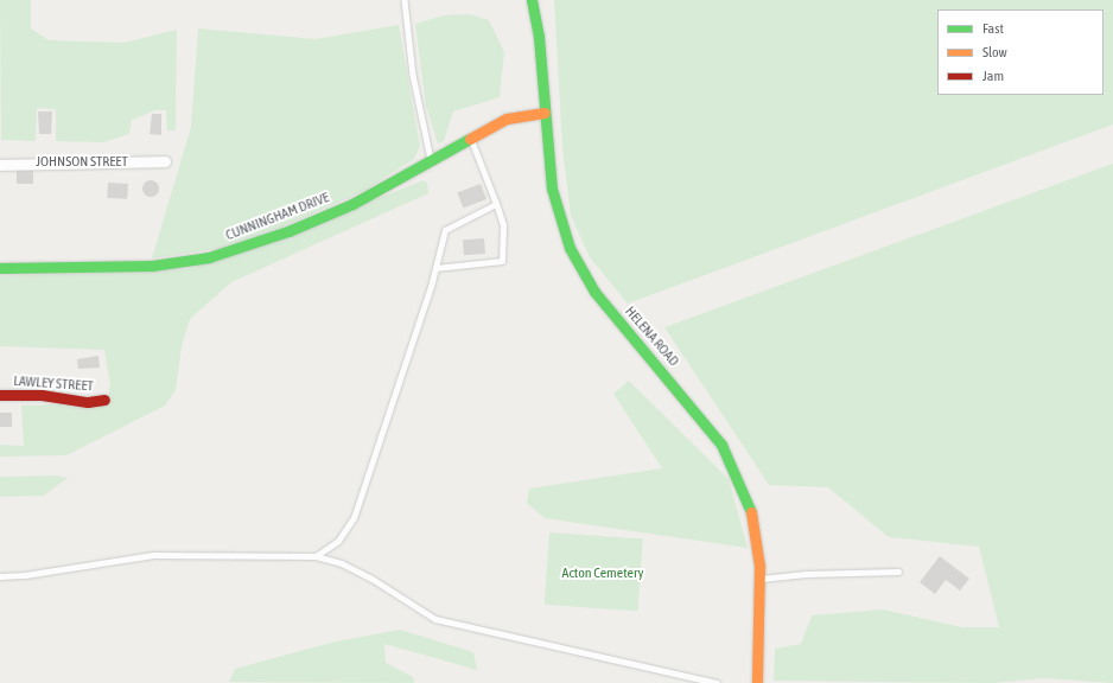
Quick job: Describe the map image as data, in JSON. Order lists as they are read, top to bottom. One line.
{"streets":{"main road":["CUNNINGHAM DRIVE","HELENA ROAD","LAWLEY STREET"],"street":["JOHNSON STREET"]},"crossings":[["CUNNINGHAM DRIVE","HELENA ROAD"]],"parks":["Acton Cemetery"],"legend":["Fast","Slow","Jam"]}
